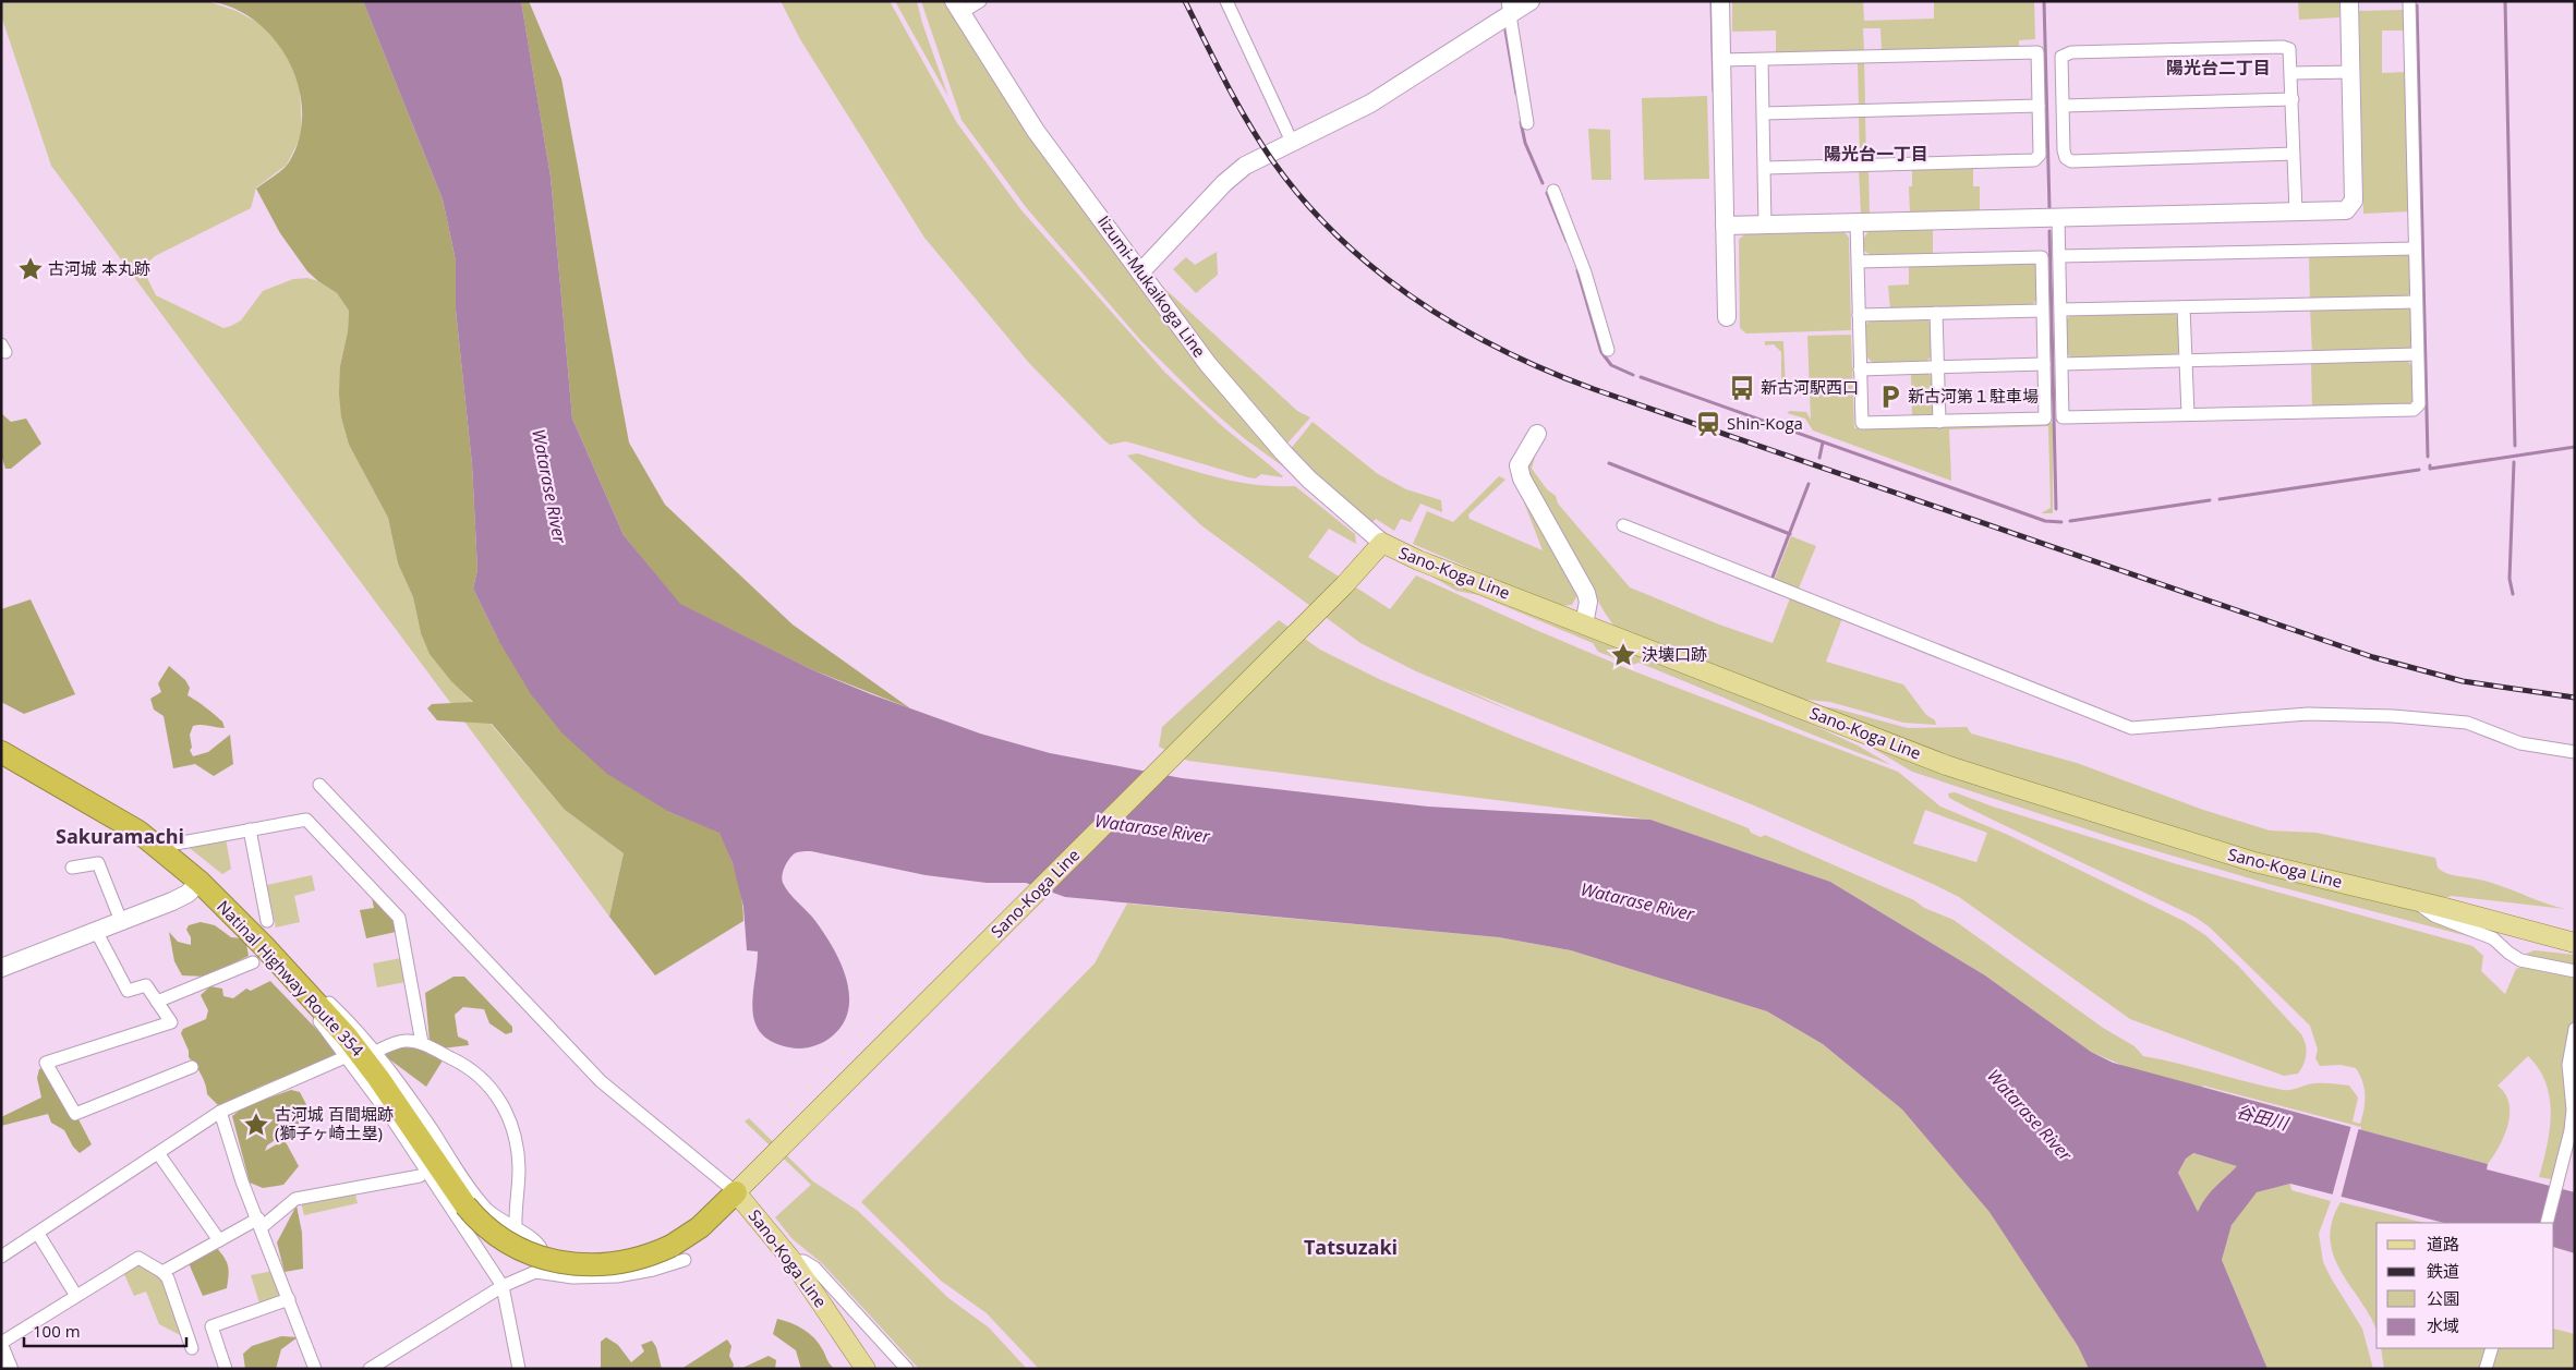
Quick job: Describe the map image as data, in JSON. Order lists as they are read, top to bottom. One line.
{"streets":{"highway":["Natinal Highway Route 354"],"main road":["Sano-Koga Line"],"street":["Iizumi-Mukaikoga Line"]},"crossings":[["Iizumi-Mukaikoga Line","Sano-Koga Line"],["Sano-Koga Line","Natinal Highway Route 354"]],"districts":["陽光台二丁目","陽光台一丁目","Sakuramachi","Tatsuzaki"],"water":["Watarase River","谷田川"],"places":{"place":["古河城 本丸跡","決壊口跡","古河城 百間堀跡 (獅子ヶ崎土塁)"],"bus stop":["新古河駅西口"],"parking":["新古河第１駐車場"],"station":["Shin-Koga"]},"legend":["道路","鉄道","公園","水域"],"scale_bar":"100 m"}
